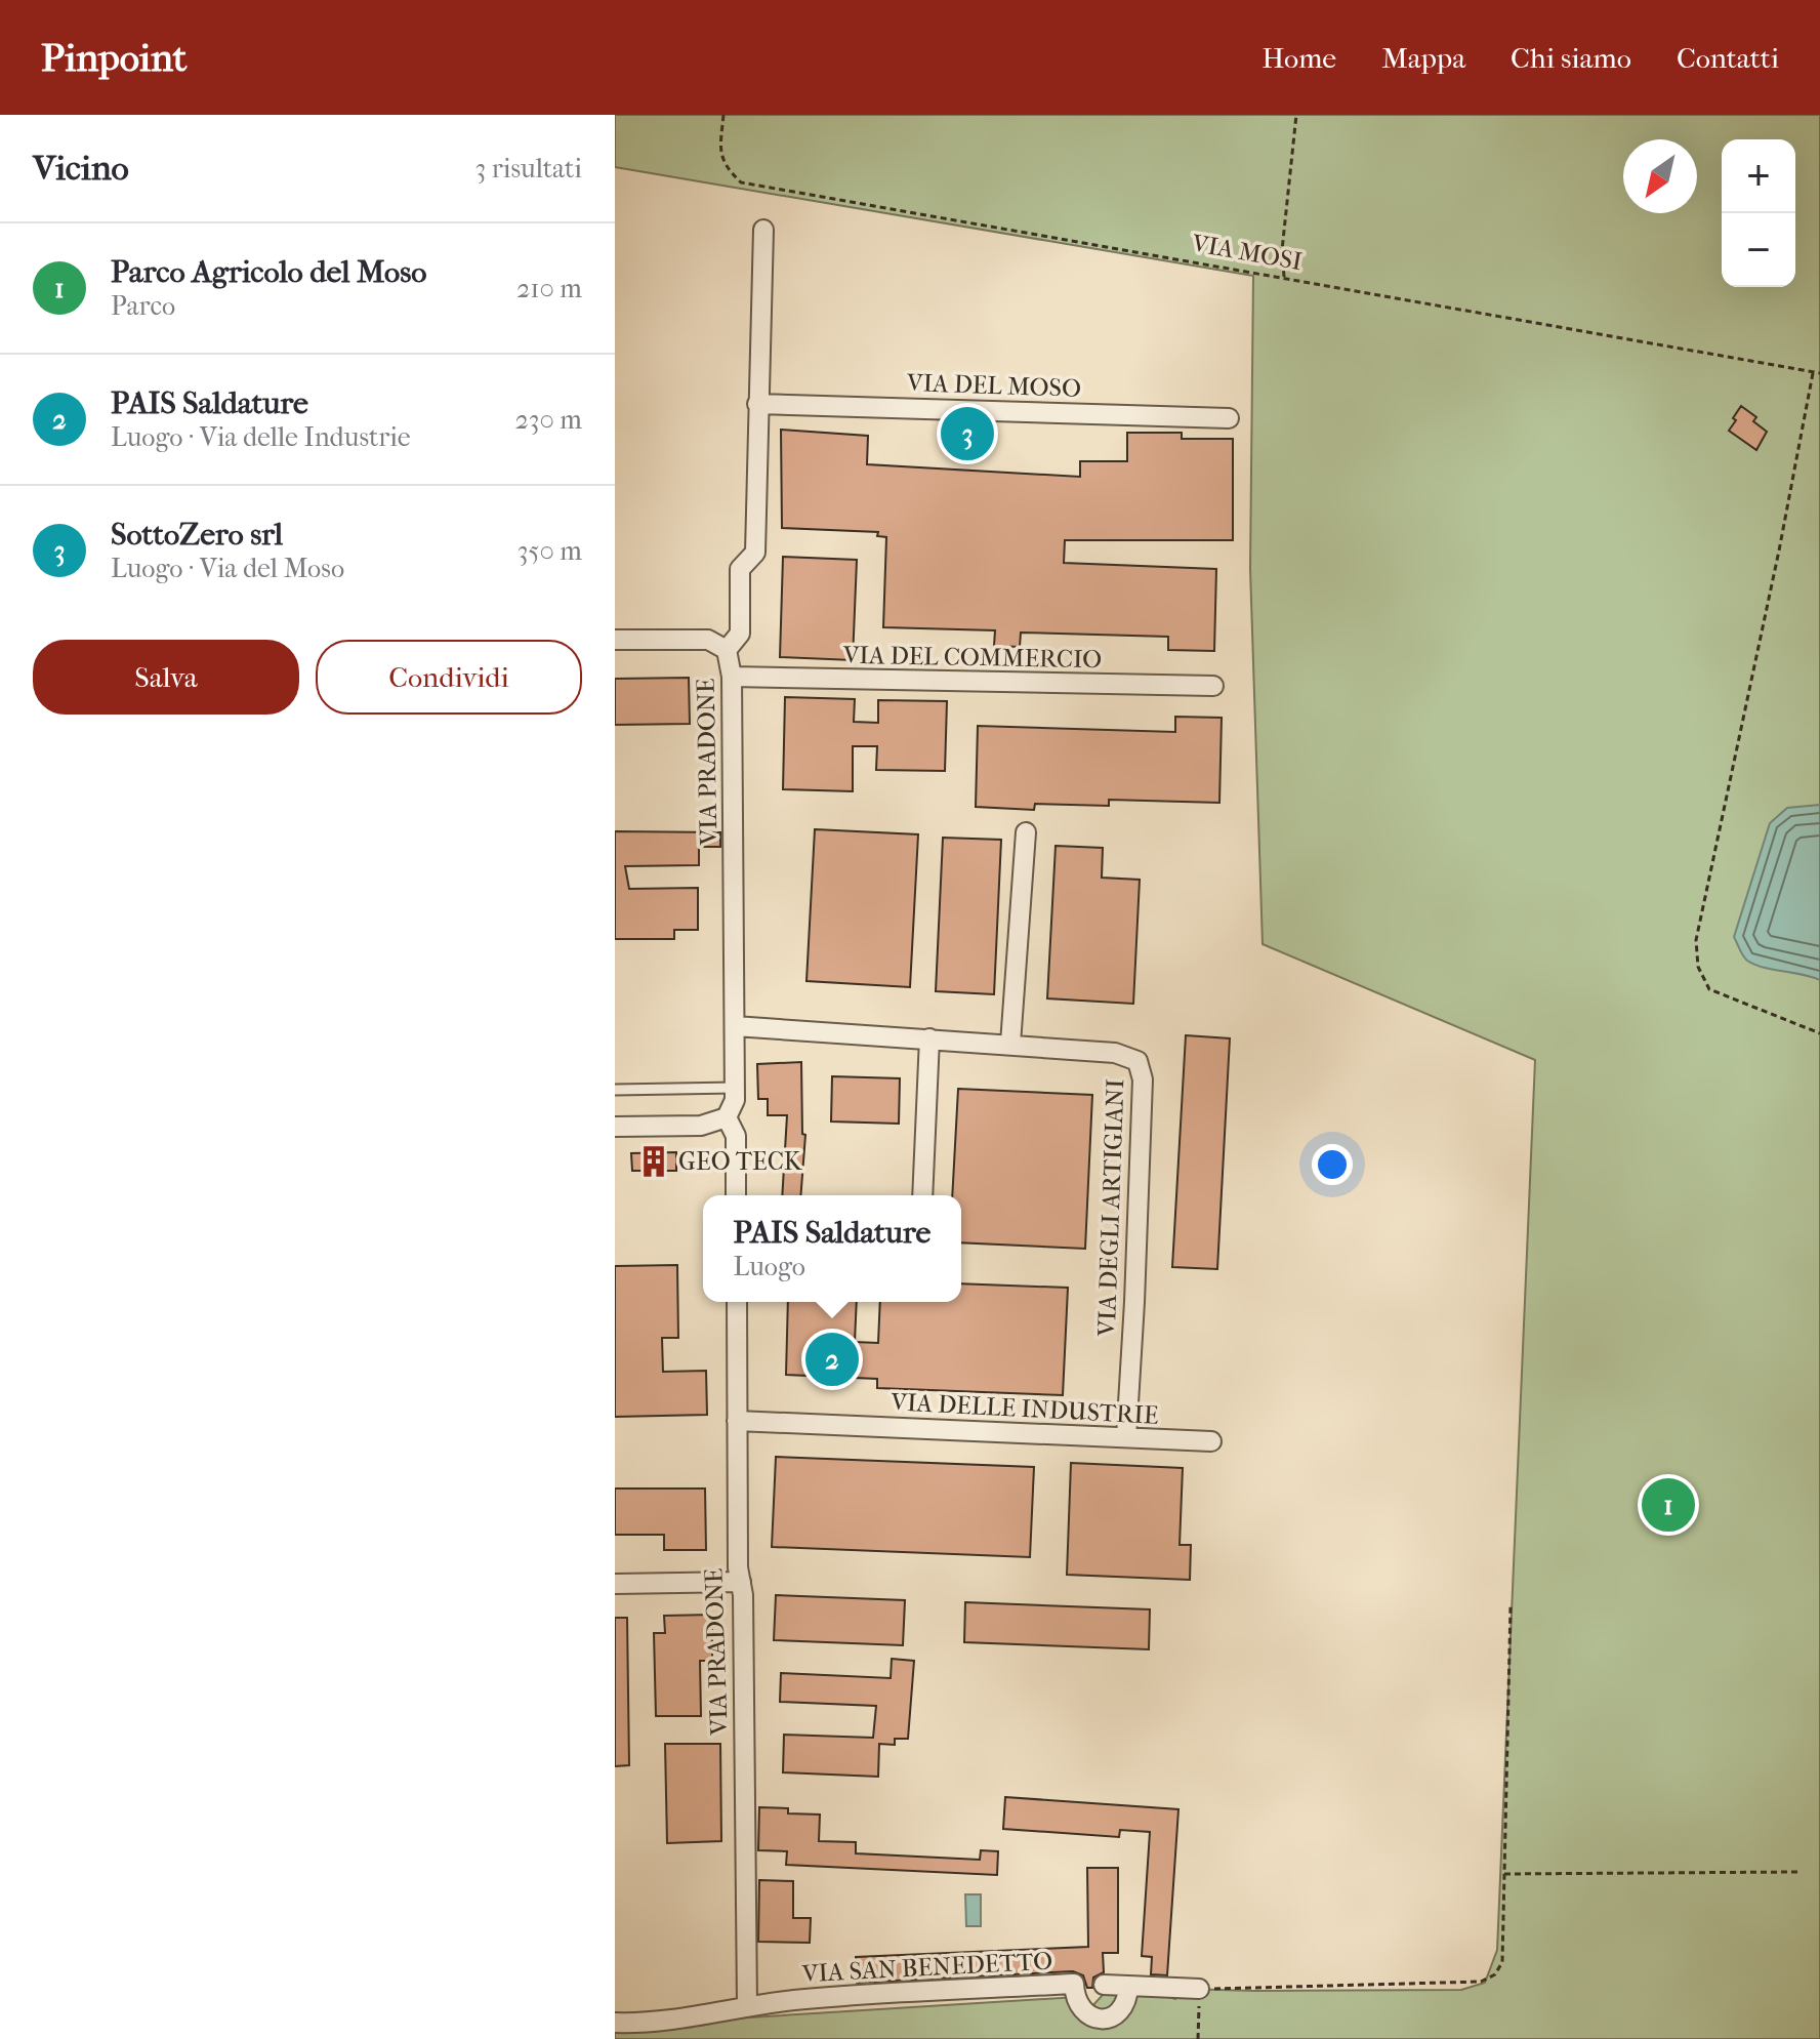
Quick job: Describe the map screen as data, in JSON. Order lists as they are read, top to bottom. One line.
{"streets":{"street":["VIA DEL MOSO","VIA DEL COMMERCIO","VIA PRADONE","VIA DEGLI ARTIGIANI","VIA DELLE INDUSTRIE","VIA SAN BENEDETTO"],"path":["VIA MOSI"]},"crossings":[["VIA DEL MOSO","VIA PRADONE"],["VIA DEL COMMERCIO","VIA PRADONE"],["VIA PRADONE","VIA DEGLI ARTIGIANI"],["VIA PRADONE","VIA DELLE INDUSTRIE"],["VIA PRADONE","VIA SAN BENEDETTO"],["VIA DEGLI ARTIGIANI","VIA DELLE INDUSTRIE"]],"places":{"building":["GEO TECK"]},"north":"bottom left","page":{"header":"Pinpoint","nav":["Home","Mappa","Chi siamo","Contatti"],"heading":["Vicino","3 risultati"],"map_buttons":["+","−"],"list":[{"mark":"1","name":"Parco Agricolo del Moso","note":"Parco","value":"210 m"},{"mark":"2","name":"PAIS Saldature","note":"Luogo · Via delle Industrie","value":"230 m"},{"mark":"3","name":"SottoZero srl","note":"Luogo · Via del Moso","value":"350 m"}],"pins":["3","2","1"],"buttons":["Salva","Condividi"],"popup":["PAIS Saldature","Luogo"]}}
